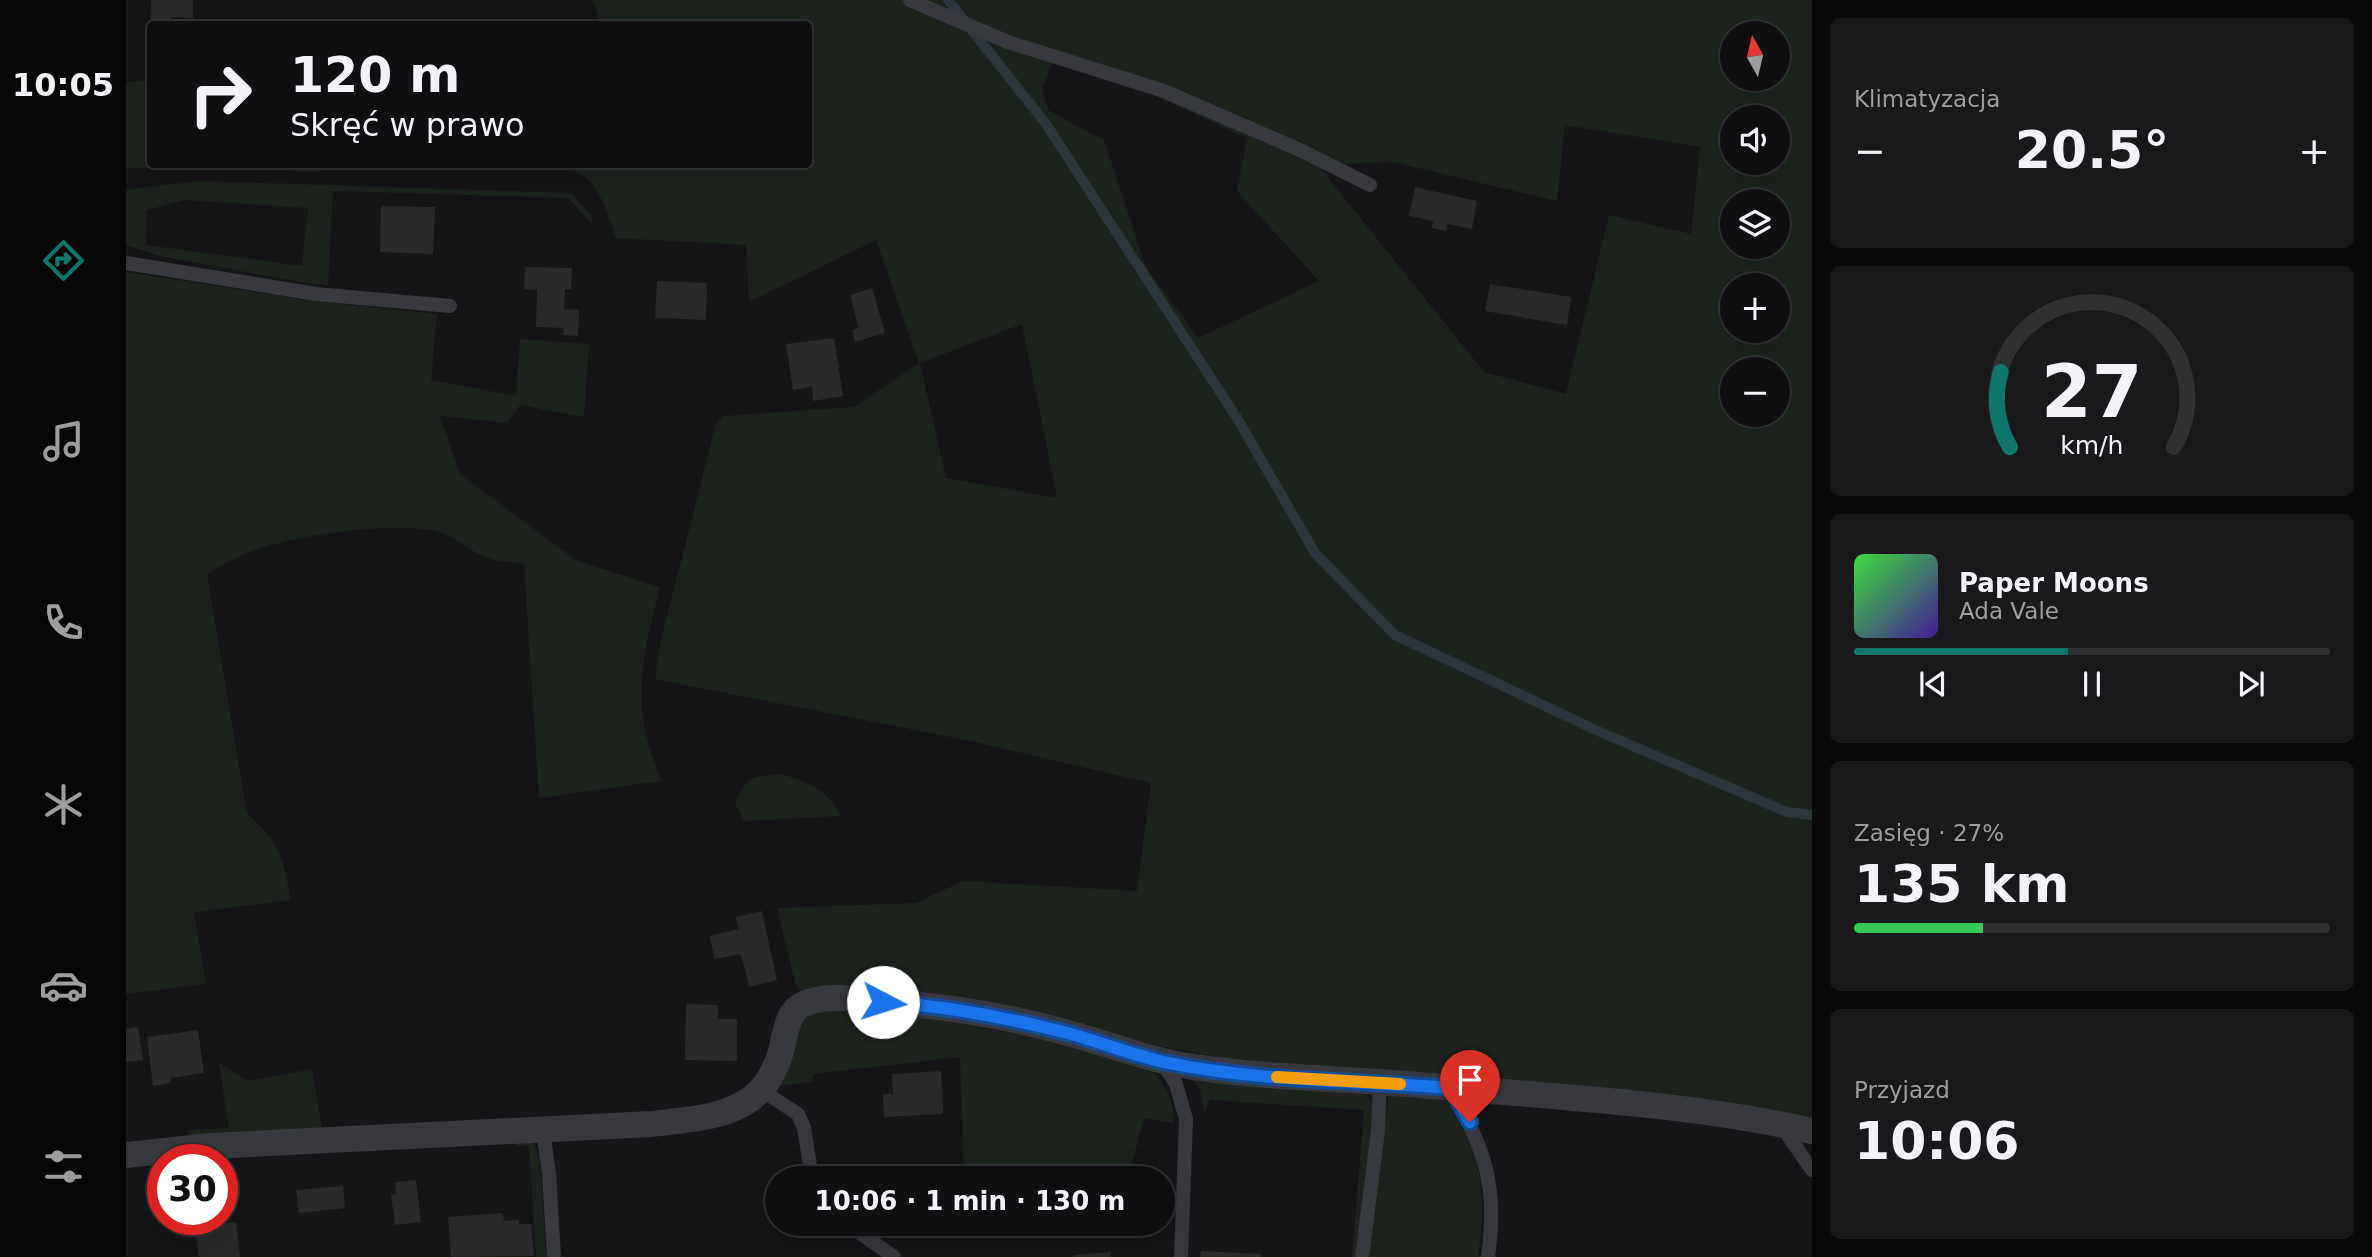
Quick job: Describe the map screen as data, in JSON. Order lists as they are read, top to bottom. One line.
{"north":"top","page":{"tabs":"10:05","tile":["Klimatyzacja",["Zasięg · 27%","135 km"],["Przyjazd","10:06"]],"map_buttons":["+","−"],"turn":["120 m","Skręć w prawo"],"heat":["−","20.5°","+"],"song":["Paper Moons","Ada Vale"],"limit":"30","trip":"10:06 · 1 min · 130 m","gauge":["27","km/h"]}}
